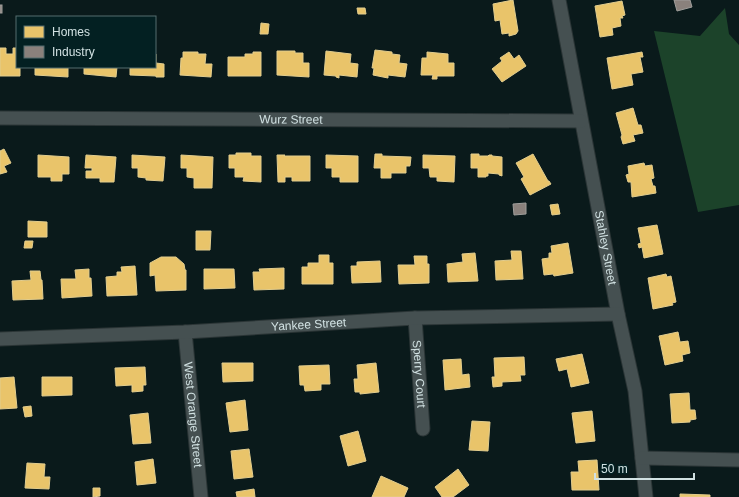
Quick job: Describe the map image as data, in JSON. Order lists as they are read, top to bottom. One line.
{"streets":{"street":["Wurz Street","Stahley Street","Yankee Street","Sperry Court","West Orange Street"]},"crossings":[["Wurz Street","Stahley Street"],["Stahley Street","Yankee Street"],["Yankee Street","Sperry Court"],["Yankee Street","West Orange Street"]],"legend":["Homes","Industry"],"scale_bar":"50 m"}
